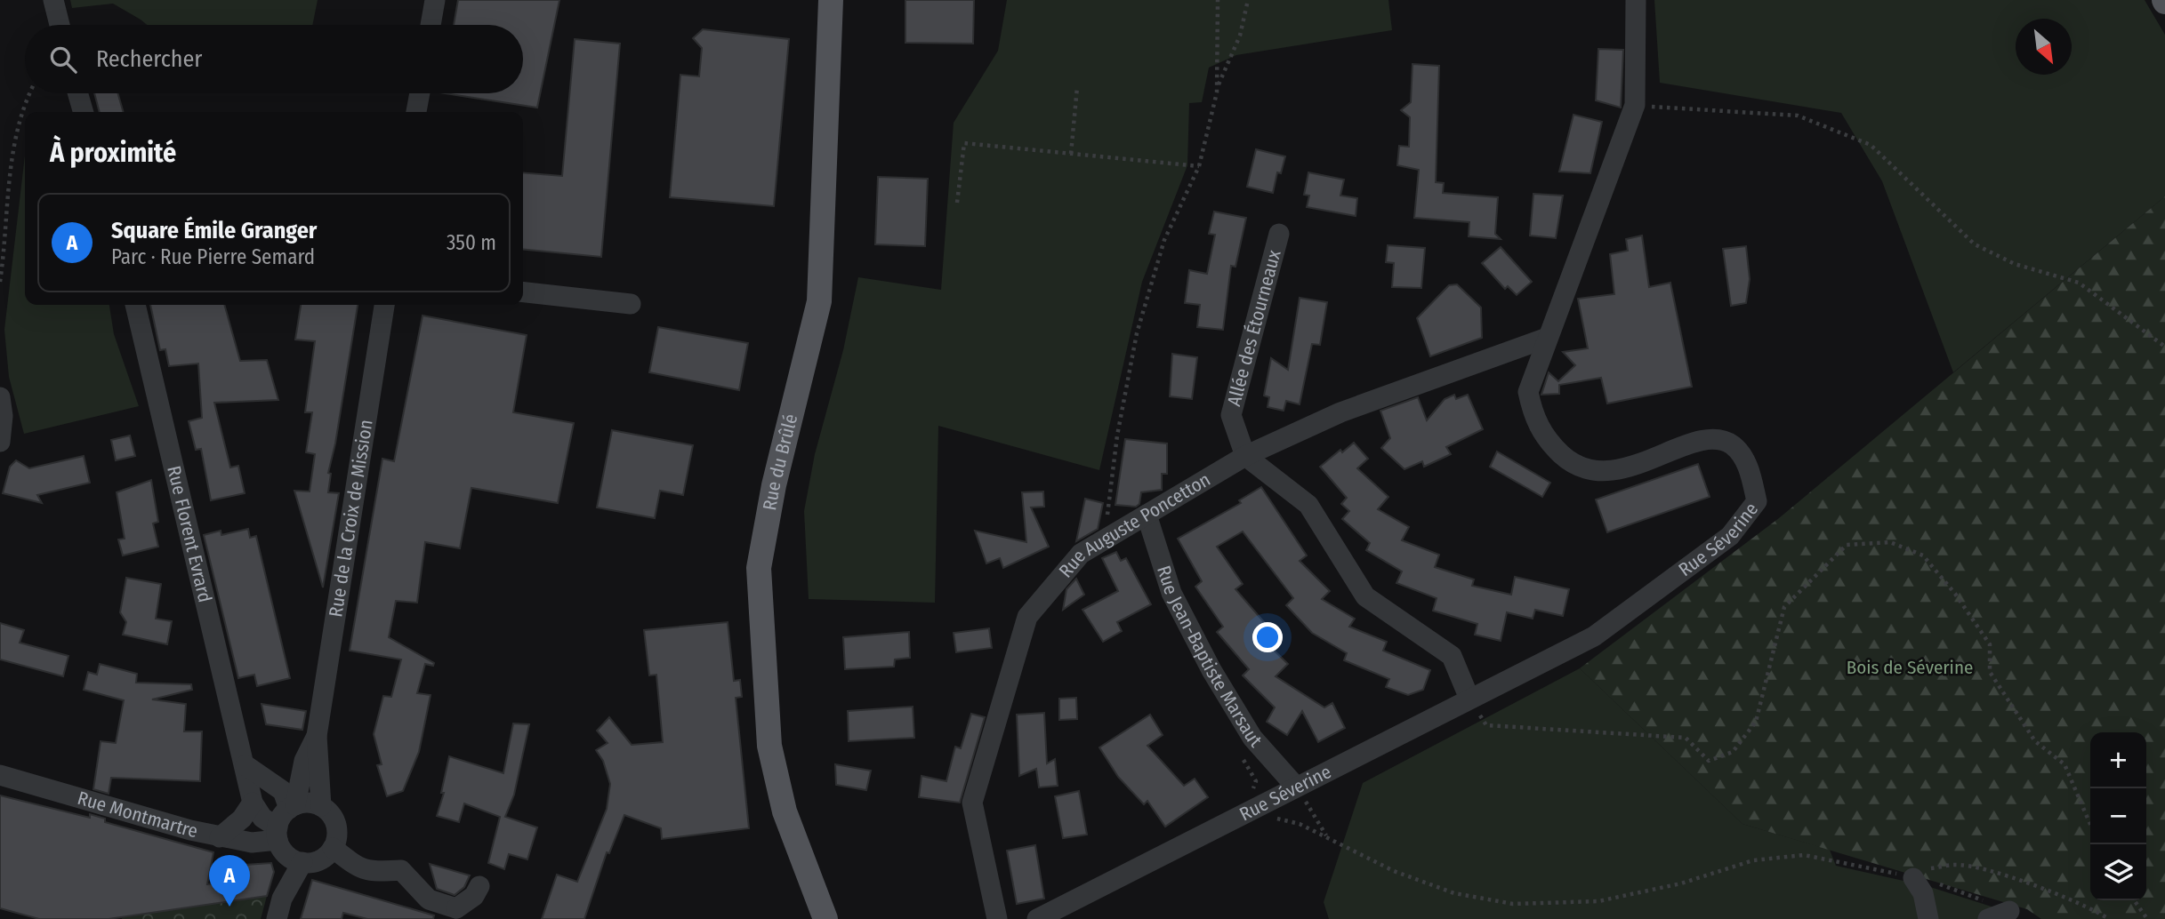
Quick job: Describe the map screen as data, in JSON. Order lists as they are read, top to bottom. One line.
{"streets":{"main road":["Rue du Brûlé"],"street":["Allée des Étourneaux","Rue de la Croix de Mission","Rue Auguste Poncetton","Rue Florent Evrard","Rue Séverine","Rue Jean-Baptiste Marsaut","Rue Montmartre"]},"crossings":[["Allée des Étourneaux","Rue Auguste Poncetton"],["Rue de la Croix de Mission","Rue Montmartre"],["Rue Auguste Poncetton","Rue Séverine"],["Rue Auguste Poncetton","Rue Jean-Baptiste Marsaut"],["Rue Séverine","Rue Jean-Baptiste Marsaut"]],"parks":["Bois de Séverine"],"north":"bottom right","page":{"search":"Rechercher","heading":"À proximité","list":[{"mark":"A","name":"Square Émile Granger","note":"Parc · Rue Pierre Semard","value":"350 m"}],"map_buttons":["+","−"],"pins":"A"}}
